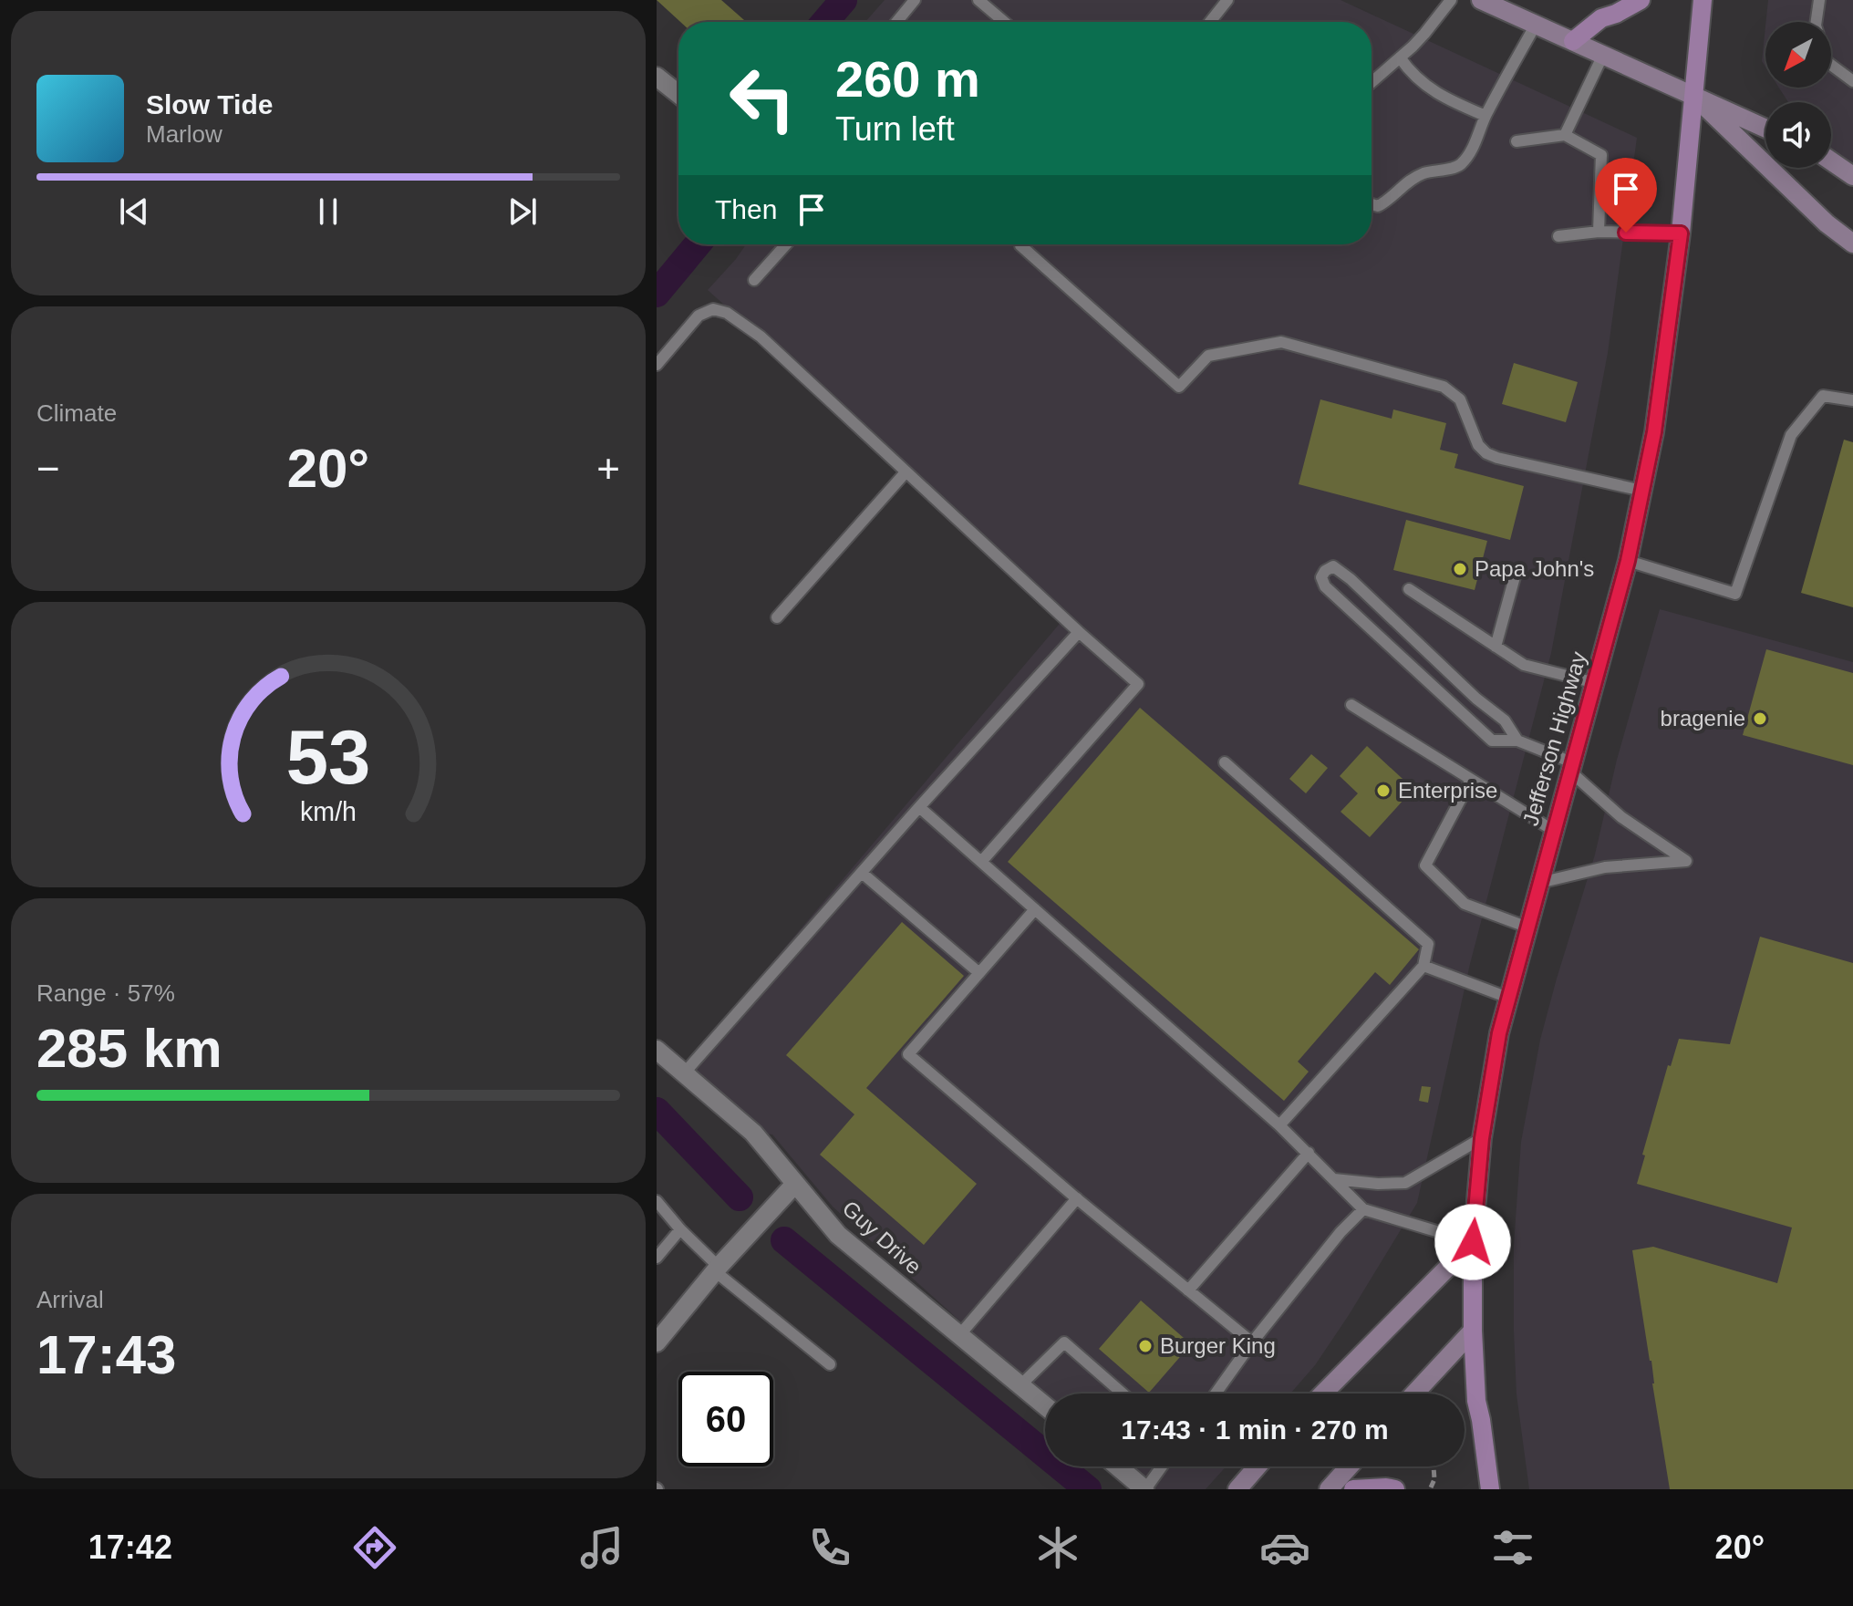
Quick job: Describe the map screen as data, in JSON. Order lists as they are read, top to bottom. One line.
{"streets":{"main road":["Jefferson Highway"],"street":["Guy Drive"]},"places":["Papa John's","bragenie","Enterprise","Burger King"],"north":"bottom left","page":{"turn":["260 m","Turn left"],"song":["Slow Tide","Marlow"],"then":"Then","tile":["Climate",["Range · 57%","285 km"],["Arrival","17:43"]],"heat":["−","20°","+"],"limit":"60","trip":"17:43 · 1 min · 270 m","tabs":["17:42","20°"],"gauge":["53","km/h"]}}
